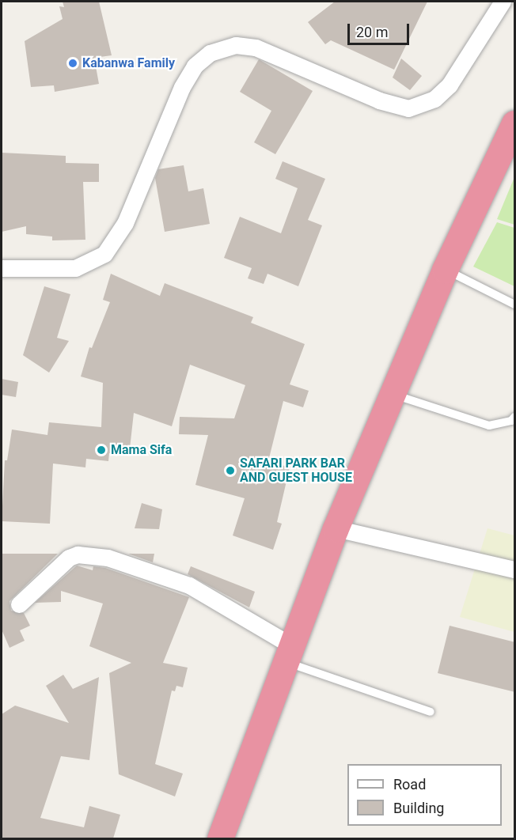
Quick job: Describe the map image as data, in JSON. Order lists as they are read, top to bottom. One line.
{"places":["Kabanwa Family","Mama Sifa","SAFARI PARK BAR AND GUEST HOUSE"],"legend":["Road","Building"],"scale_bar":"20 m"}
